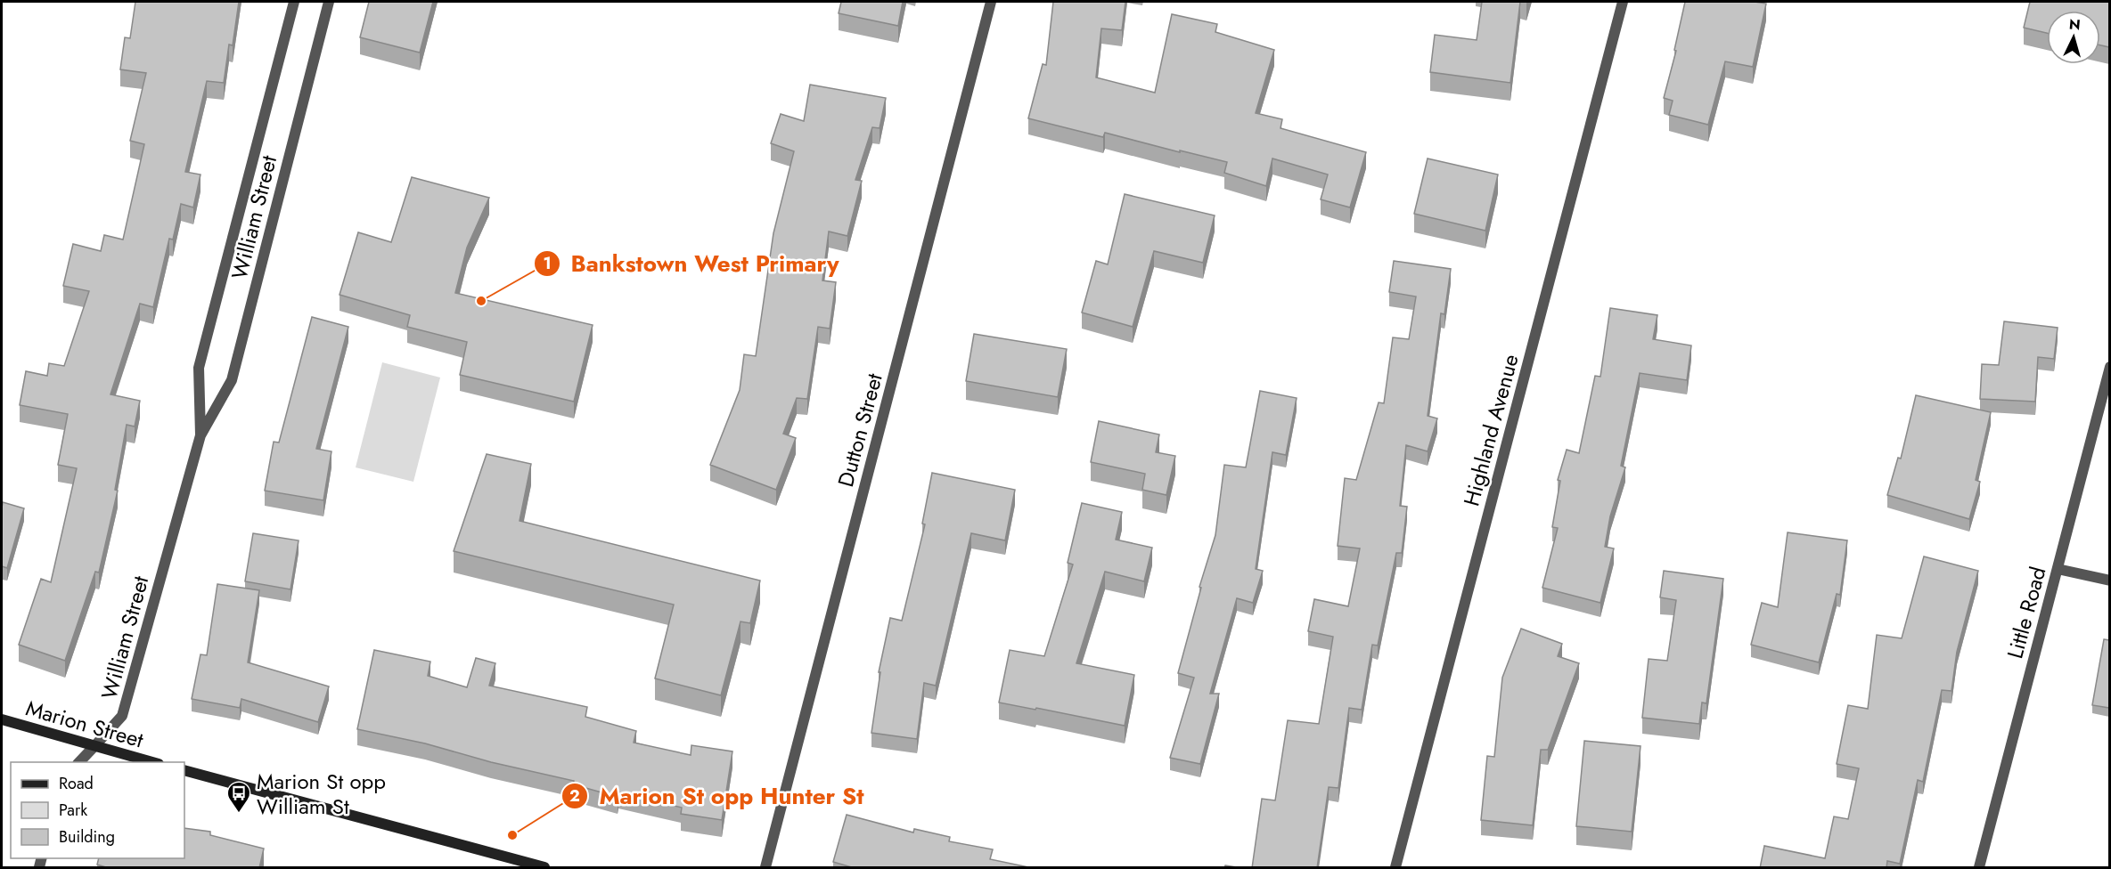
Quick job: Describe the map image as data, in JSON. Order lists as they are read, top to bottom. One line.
{"streets":{"main road":["Marion Street"],"street":["William Street","Dutton Street","Highland Avenue","Little Road"]},"crossings":[["William Street","Marion Street"]],"places":{"other":["Bankstown West Primary","Marion St opp Hunter St"],"bus stop":["Marion St opp William St"]},"legend":["Road","Park","Building"],"north":"top"}
